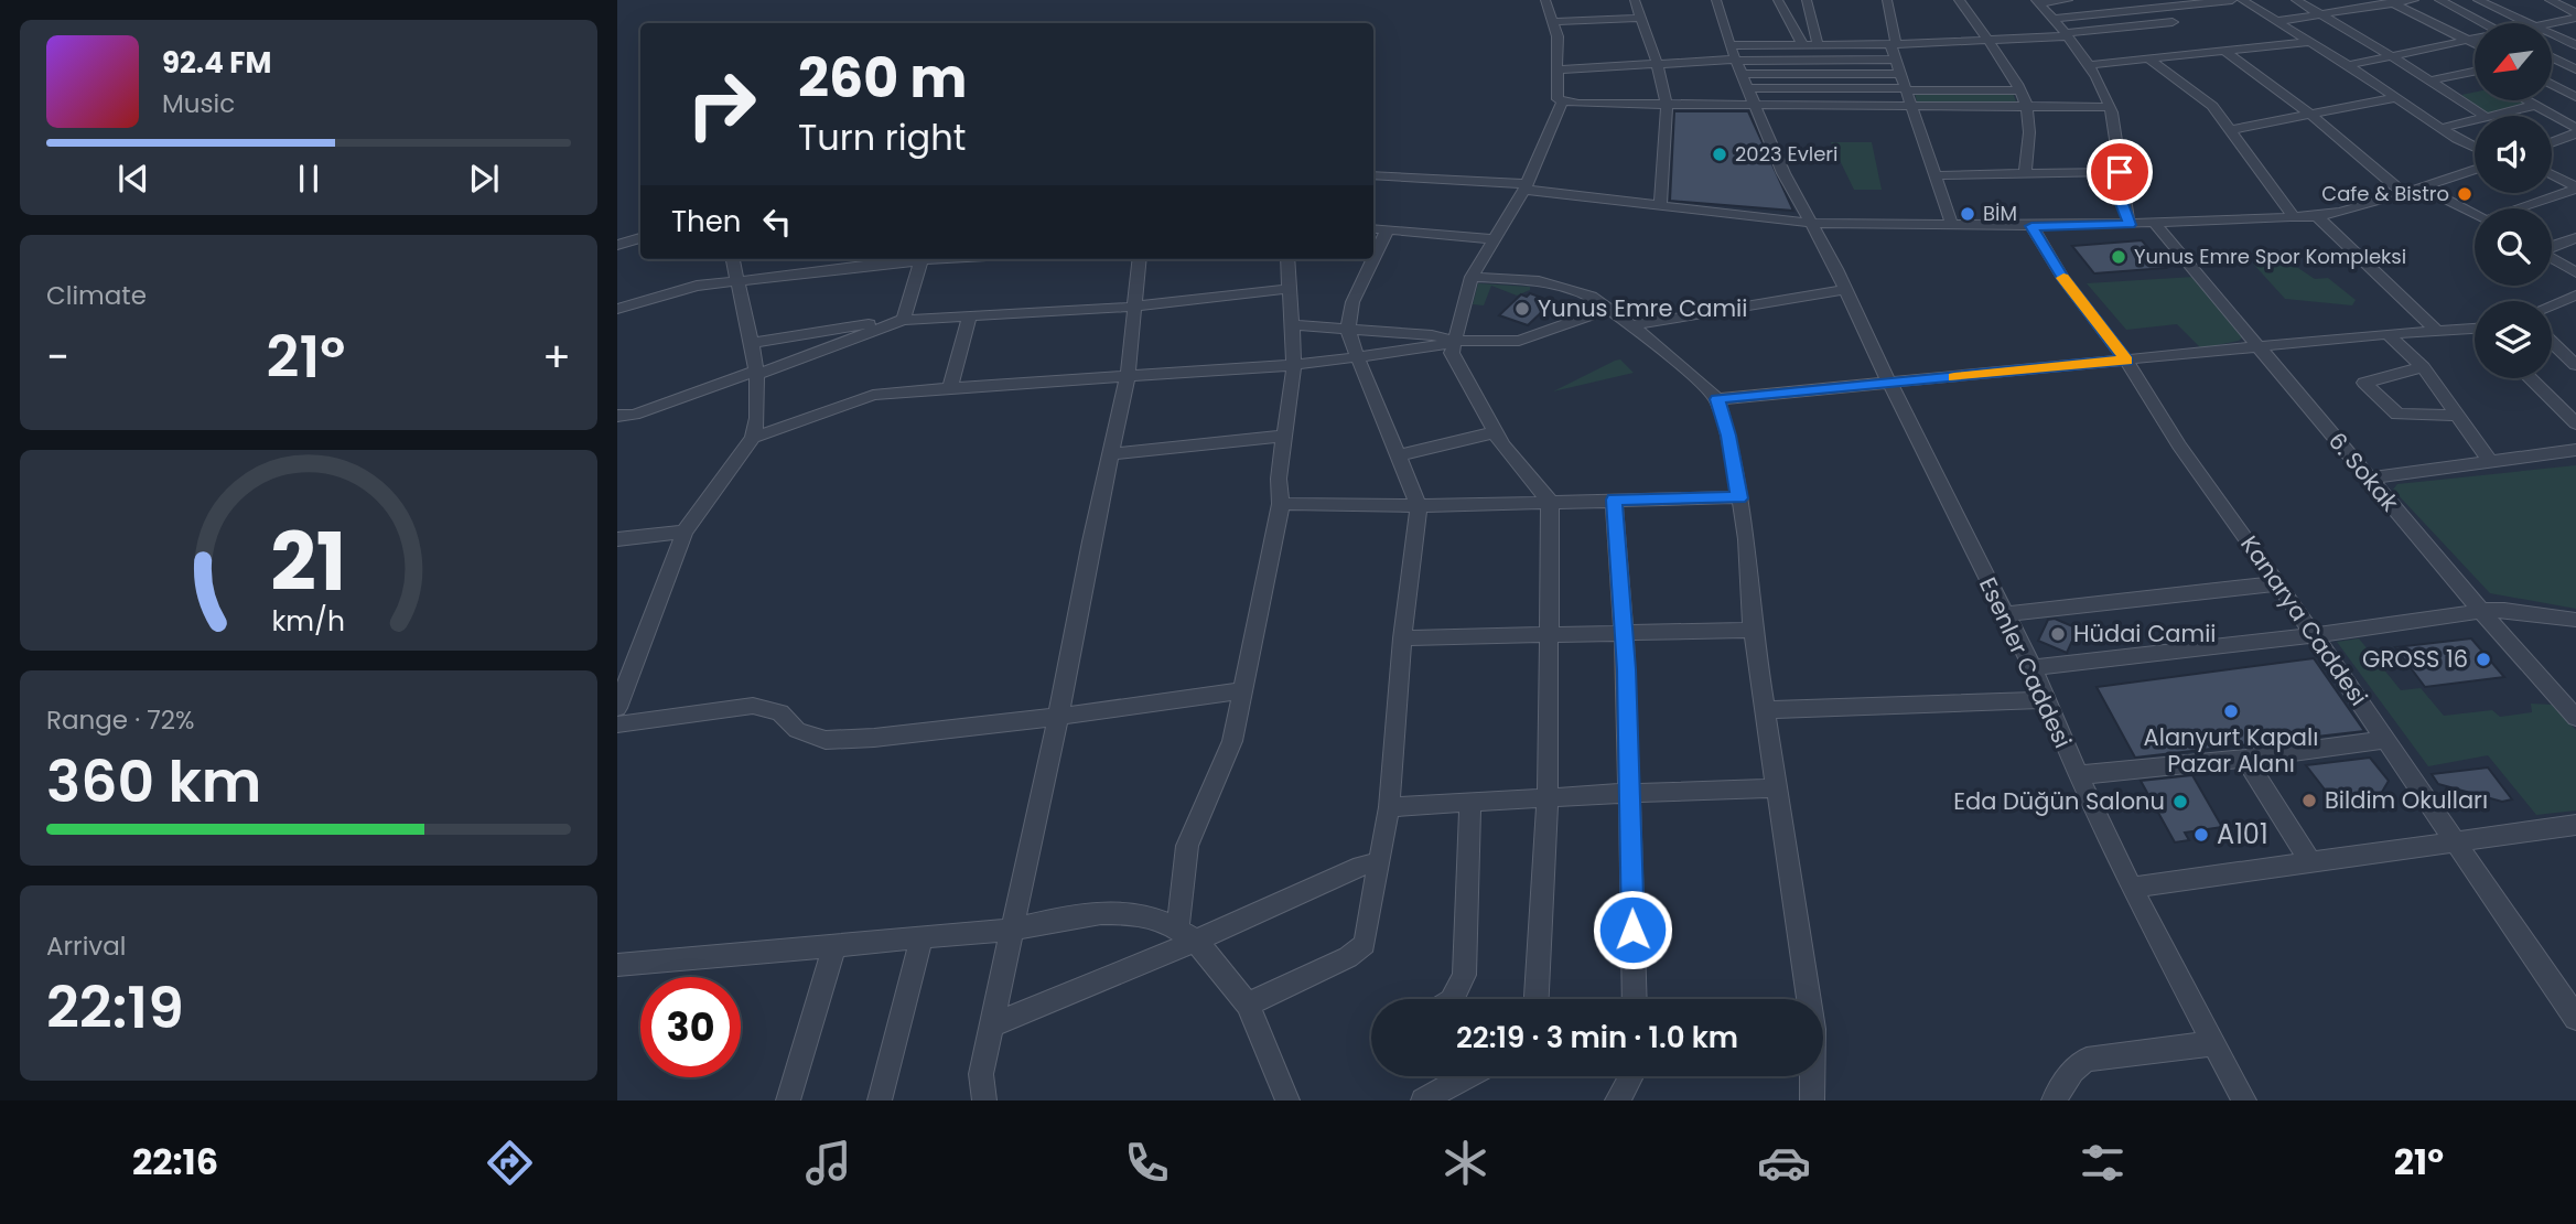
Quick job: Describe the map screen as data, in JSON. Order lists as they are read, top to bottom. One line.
{"streets":{"street":["6. Sokak","Kanarya Caddesi","Esenler Caddesi"]},"places":["2023 Evleri","Cafe & Bistro","BİM","Yunus Emre Spor Kompleksi","Yunus Emre Camii","Hüdai Camii","GROSS 16","Alanyurt Kapalı Pazar Alanı","Bildim Okulları","Eda Düğün Salonu","A101"],"north":"bottom left","page":{"turn":["260 m","Turn right"],"song":["92.4 FM","Music"],"then":"Then","tile":["Climate",["Range · 72%","360 km"],["Arrival","22:19"]],"heat":["−","21°","+"],"limit":"30","trip":"22:19 · 3 min · 1.0 km","tabs":["22:16","21°"],"gauge":["21","km/h"]}}
